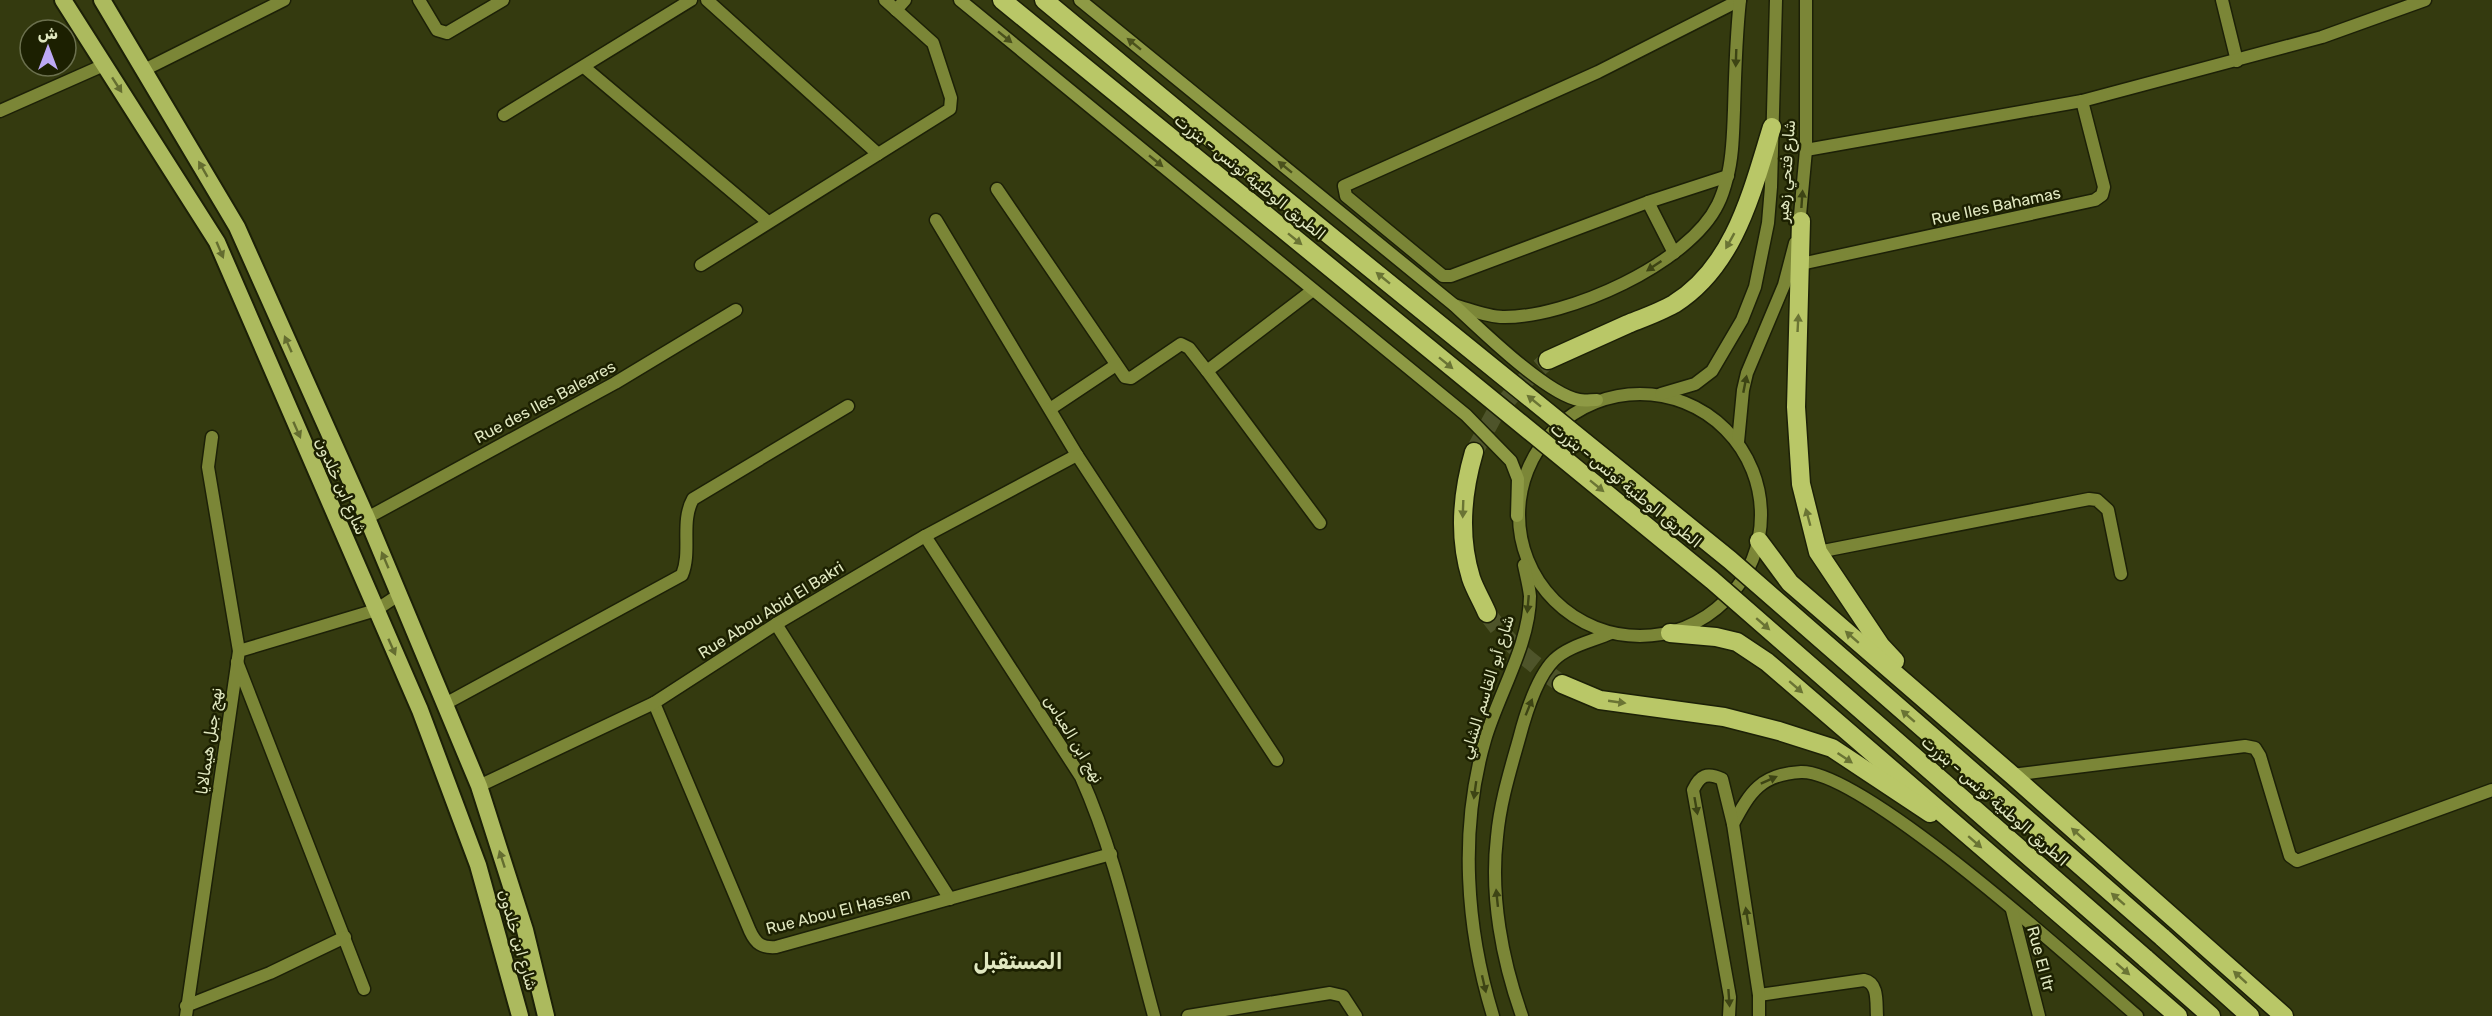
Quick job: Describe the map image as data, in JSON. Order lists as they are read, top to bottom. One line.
{"streets":{"highway":["الطريق الوطنية تونس - بنزرت","شارع ابن خلدون"],"street":["شارع فتحي زهير","Rue Iles Bahamas","Rue des Iles Baleares","Rue Abou Abid El Bakri","شارع أبو القاسم الشابي","نهج ابن العباس","نهج جبل هيمالايا","Rue Abou El Hassen","Rue El Itr"]},"crossings":[["Rue des Iles Baleares","شارع ابن خلدون"],["شارع ابن خلدون","Rue Abou Abid El Bakri"],["Rue Abou Abid El Bakri","نهج ابن العباس"],["Rue Abou Abid El Bakri","Rue Abou El Hassen"],["نهج ابن العباس","Rue Abou El Hassen"]],"one_way":["شارع أبو القاسم الشابي"],"districts":["المستقبل"],"north":"top"}
